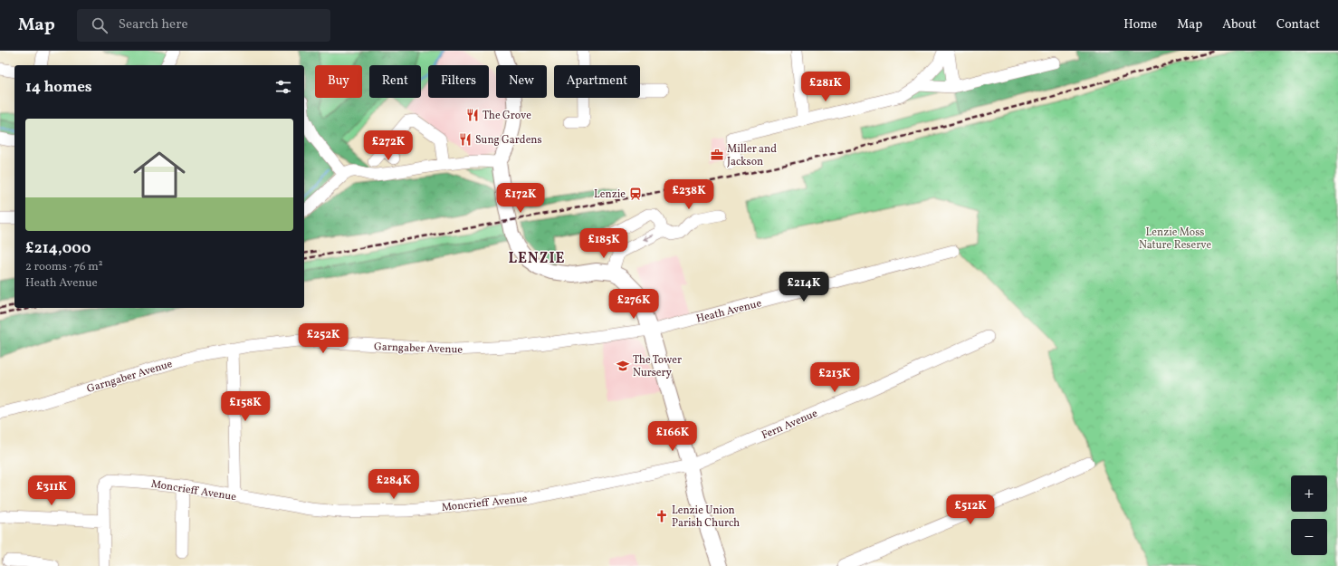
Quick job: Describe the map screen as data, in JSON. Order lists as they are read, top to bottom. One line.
{"streets":{"street":["Heath Avenue","Garngaber Avenue","Fern Avenue","Moncrieff Avenue"]},"crossings":[["Heath Avenue","Garngaber Avenue"],["Fern Avenue","Moncrieff Avenue"]],"districts":["LENZIE"],"parks":["Lenzie Moss Nature Reserve"],"places":{"restaurant":["The Grove","Sung Gardens"],"office":["Miller and Jackson"],"station":["Lenzie"],"school or university":["The Tower Nursery"],"church":["Lenzie Union Parish Church"]},"page":{"header":"Map","search":"Search here","nav":["Home","Map","About","Contact"],"chip":["Buy","Rent","Filters","New","Apartment"],"heading":"14 homes","price":["£281K","£272K","£238K","£172K","£185K","£214K","£276K","£252K","£213K","£158K","£166K","£284K","£311K","£512K"],"list":[{"name":"£214,000","note":"2 rooms · 76 m² · Heath Avenue"}],"map_buttons":["+","−"]}}
